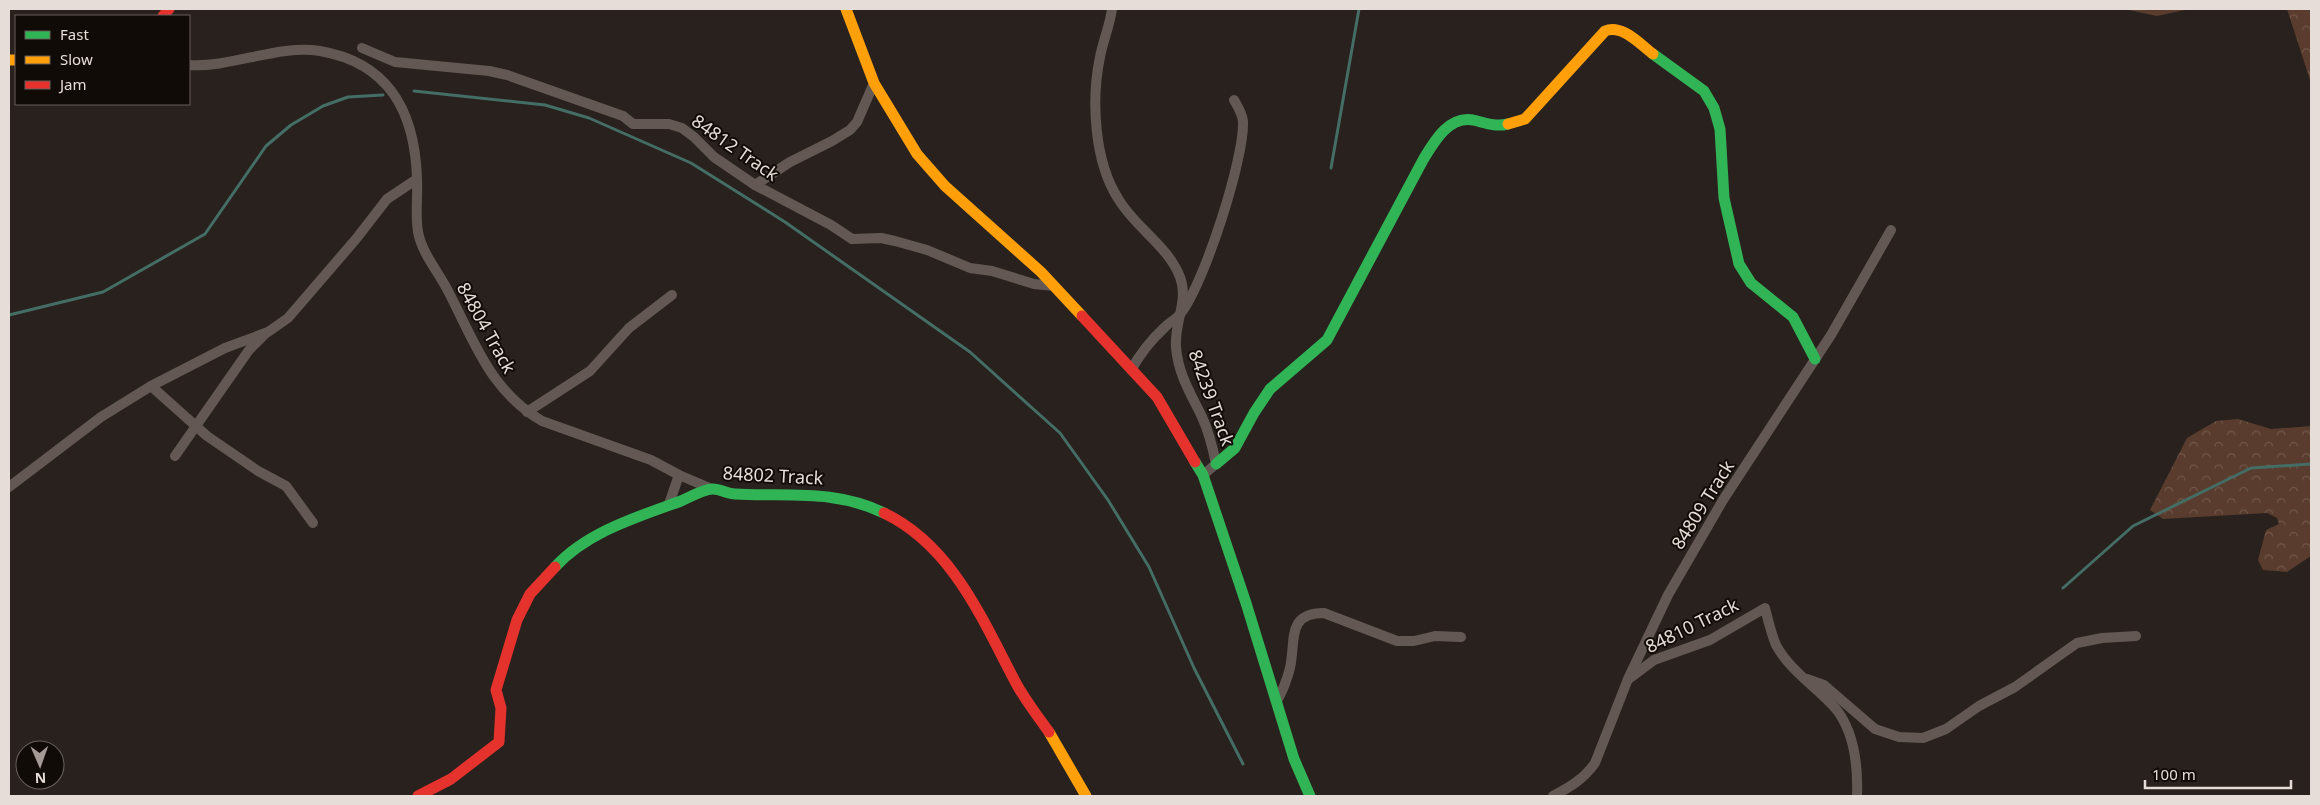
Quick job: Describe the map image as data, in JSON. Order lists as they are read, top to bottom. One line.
{"streets":{"street":["84812 Track","84804 Track","84239 Track","84802 Track","84809 Track","84810 Track"]},"crossings":[["84804 Track","84802 Track"],["84809 Track","84810 Track"]],"legend":["Fast","Slow","Jam"],"scale_bar":"100 m","north":"bottom"}
